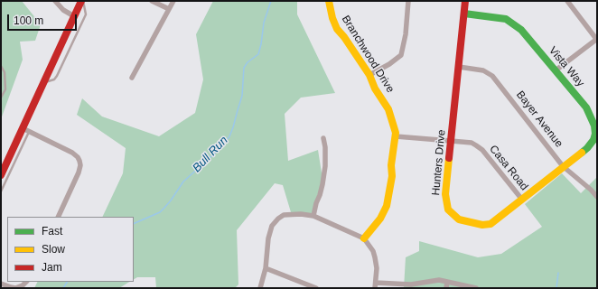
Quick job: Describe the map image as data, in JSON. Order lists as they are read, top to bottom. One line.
{"streets":{"street":["Branchwood Drive","Vista Way","Bayer Avenue","Hunters Drive","Casa Road"]},"crossings":[["Branchwood Drive","Casa Road"],["Vista Way","Bayer Avenue"],["Vista Way","Hunters Drive"],["Bayer Avenue","Hunters Drive"],["Hunters Drive","Casa Road"]],"water":["Bull Run"],"legend":["Fast","Slow","Jam"],"scale_bar":"100 m"}
